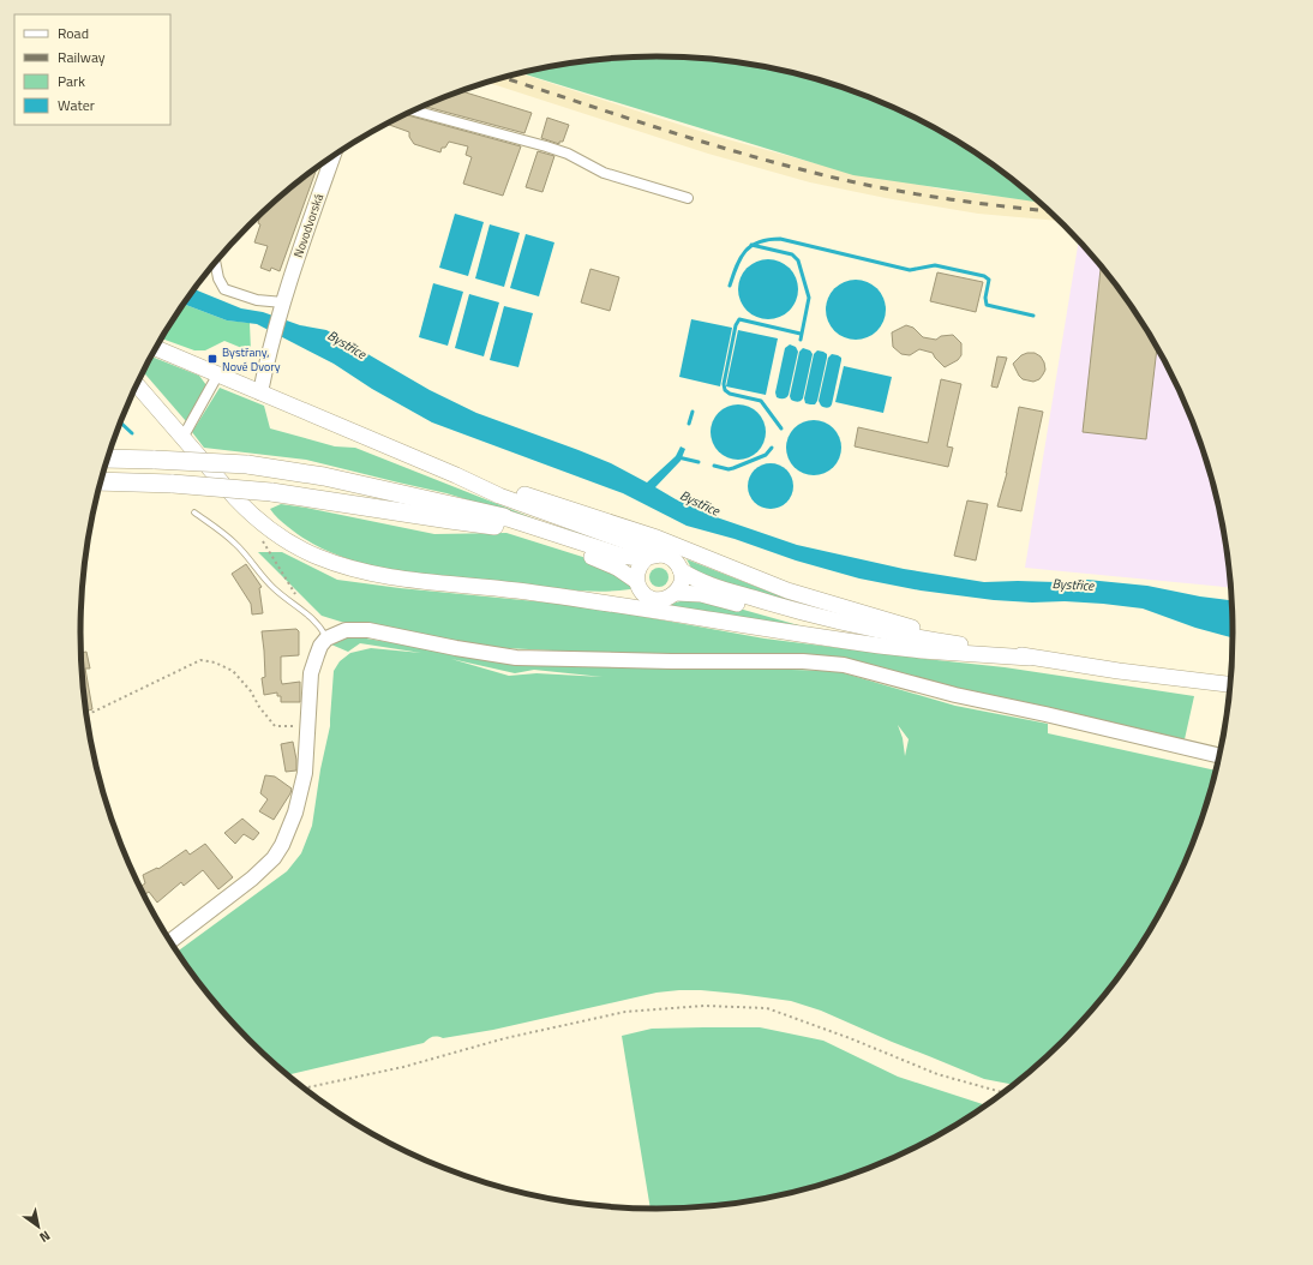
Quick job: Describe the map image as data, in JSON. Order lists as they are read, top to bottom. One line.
{"streets":{"street":["Novodvorská"]},"water":["Bystřice"],"places":{"transit":["Bystřany, Nové Dvory"]},"legend":["Road","Railway","Park","Water"],"north":"bottom right"}
